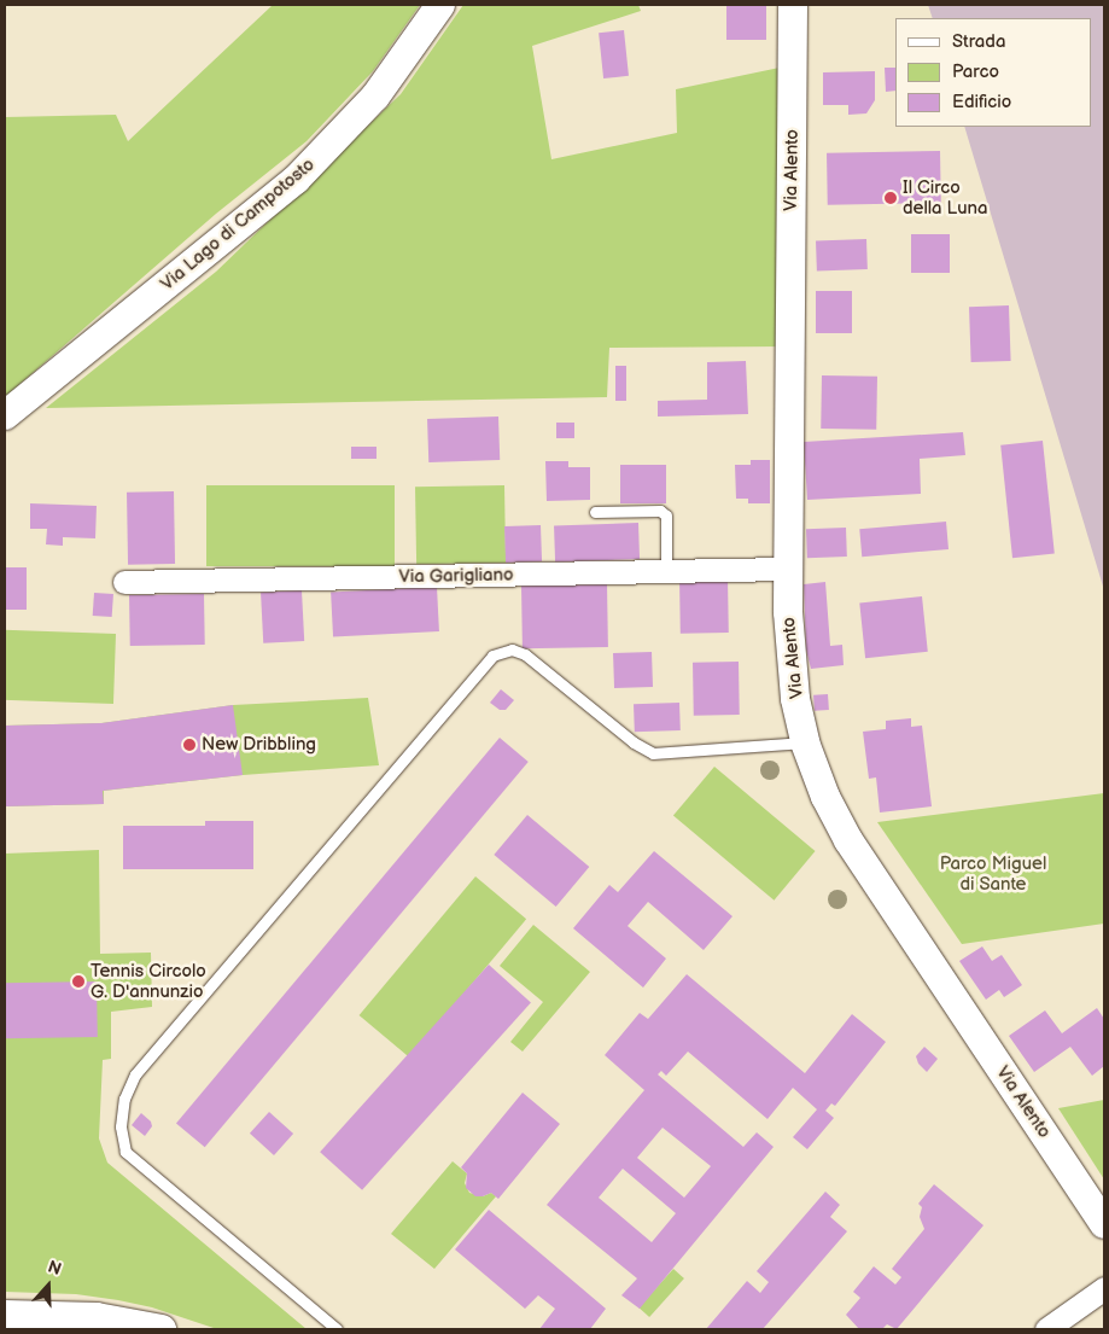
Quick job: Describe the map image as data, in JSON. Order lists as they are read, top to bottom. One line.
{"streets":{"street":["Via Alento","Via Lago di Campotosto","Via Garigliano"]},"crossings":[["Via Alento","Via Garigliano"]],"parks":["Parco Miguel di Sante"],"places":["Il Circo della Luna","New Dribbling","Tennis Circolo G. D'annunzio"],"legend":["Strada","Parco","Edificio"],"north":"top"}
